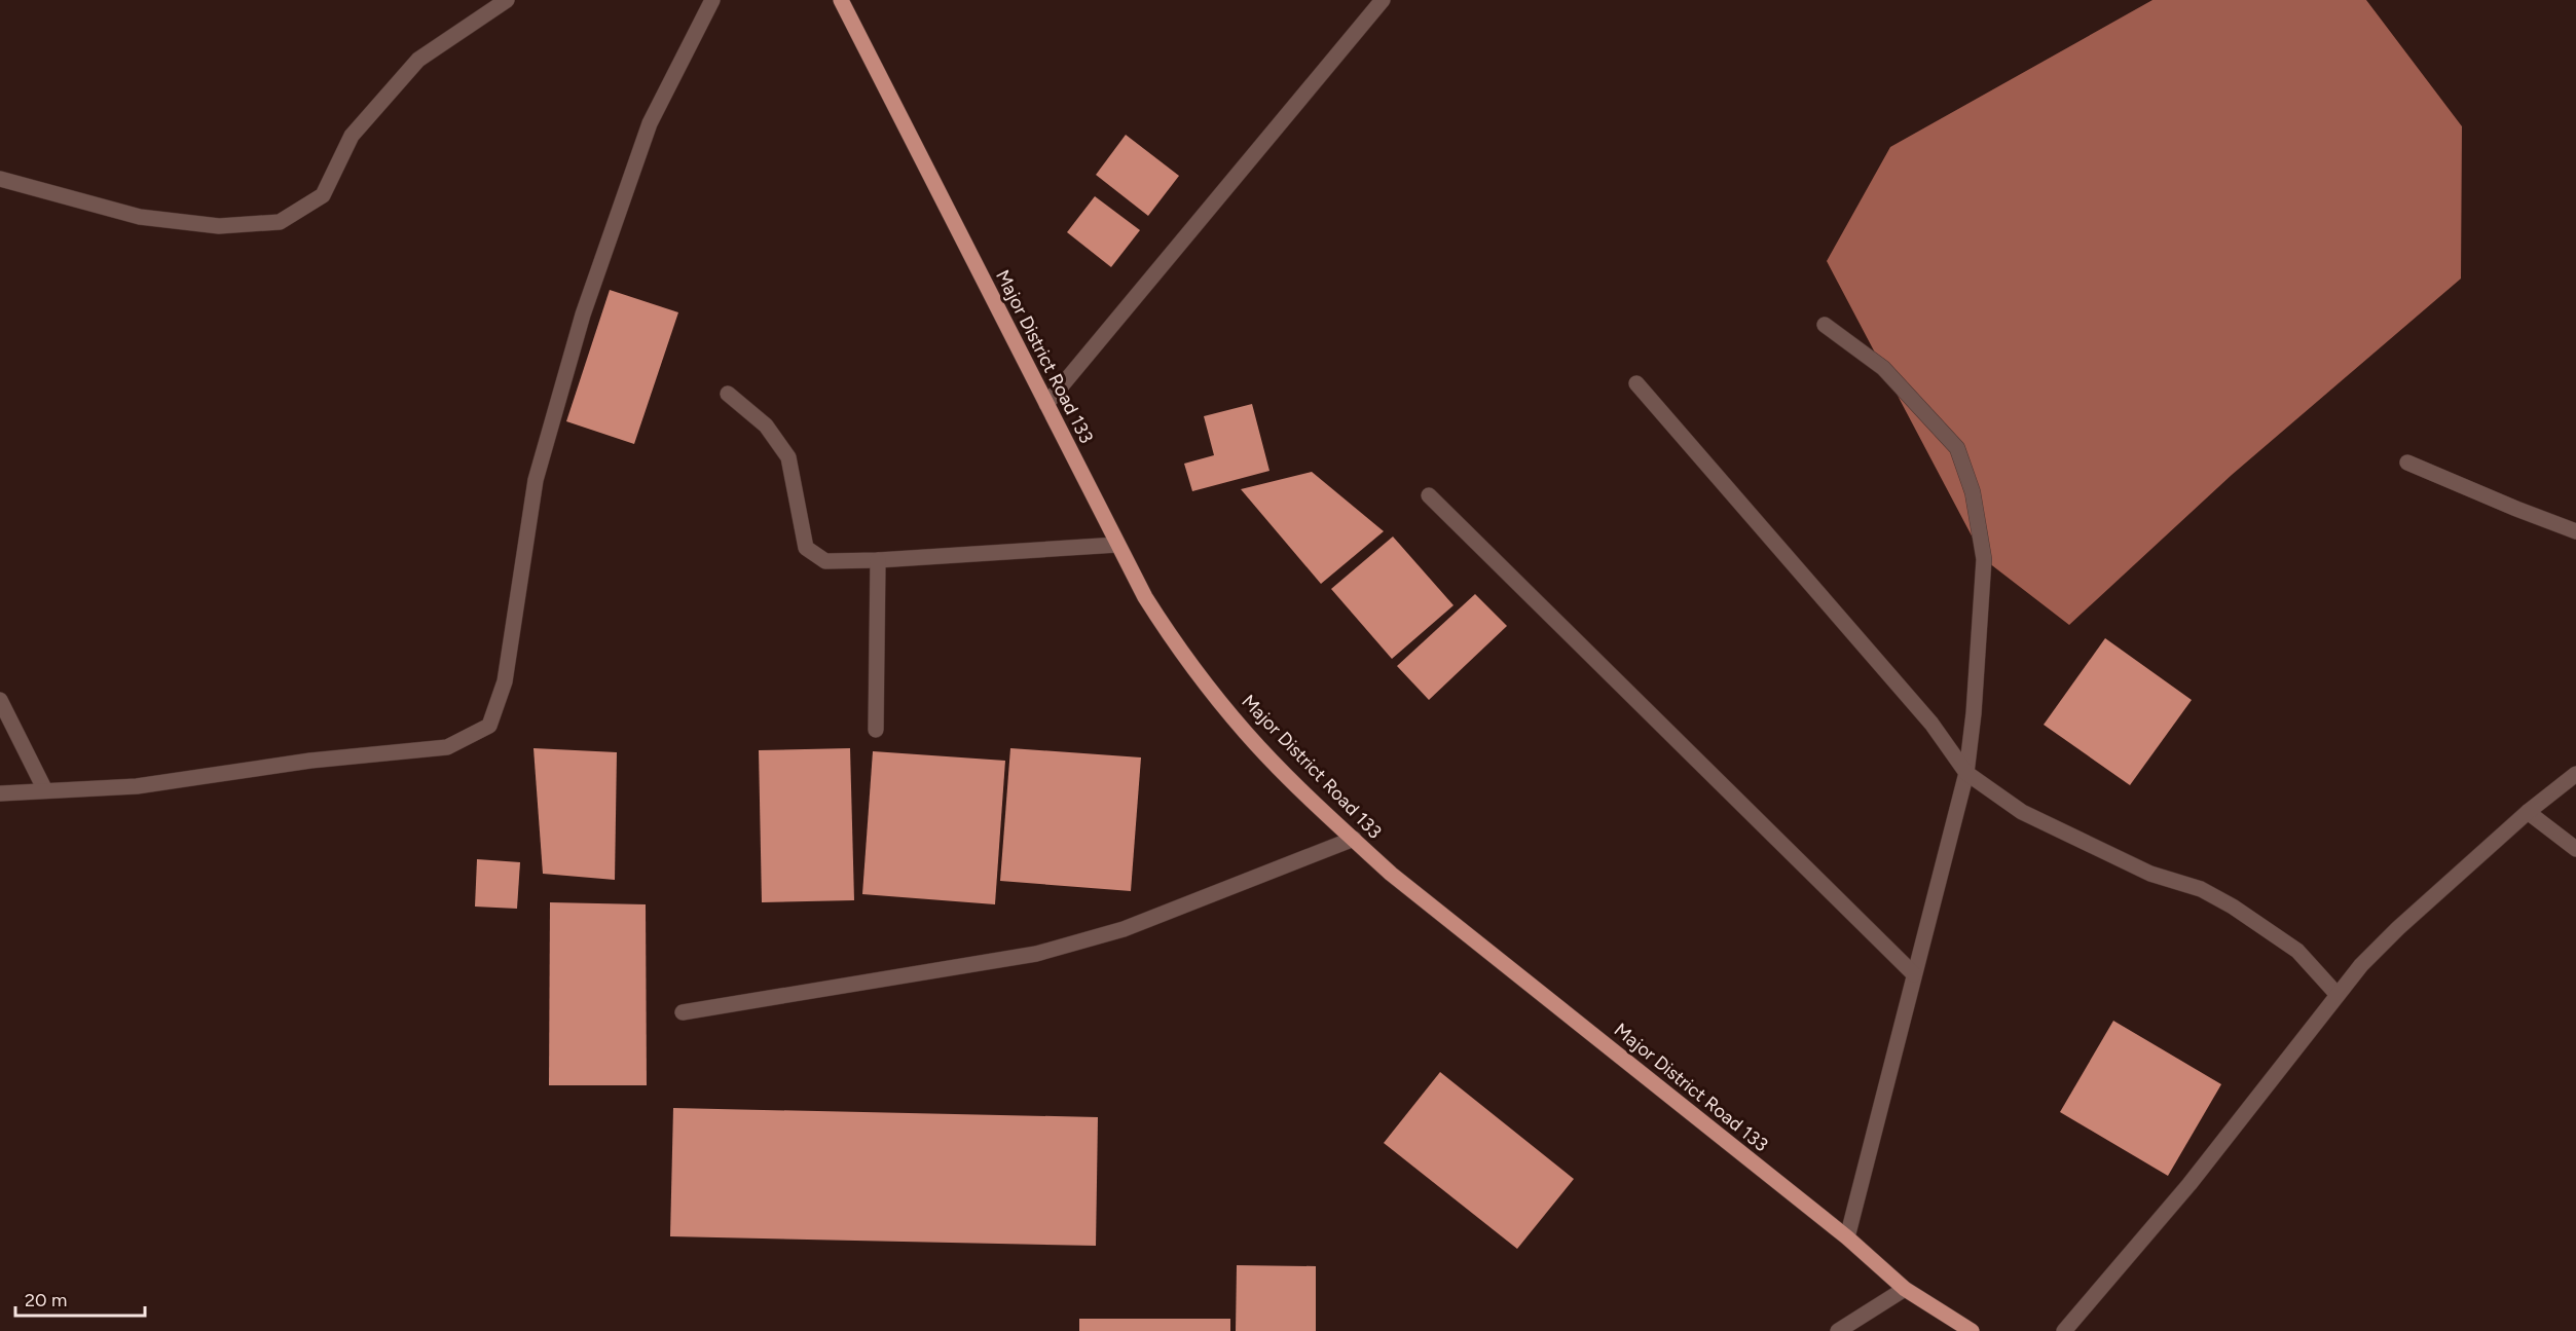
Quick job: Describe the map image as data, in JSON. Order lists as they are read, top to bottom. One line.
{"streets":{"main road":["Major District Road 133"]},"scale_bar":"20 m"}
